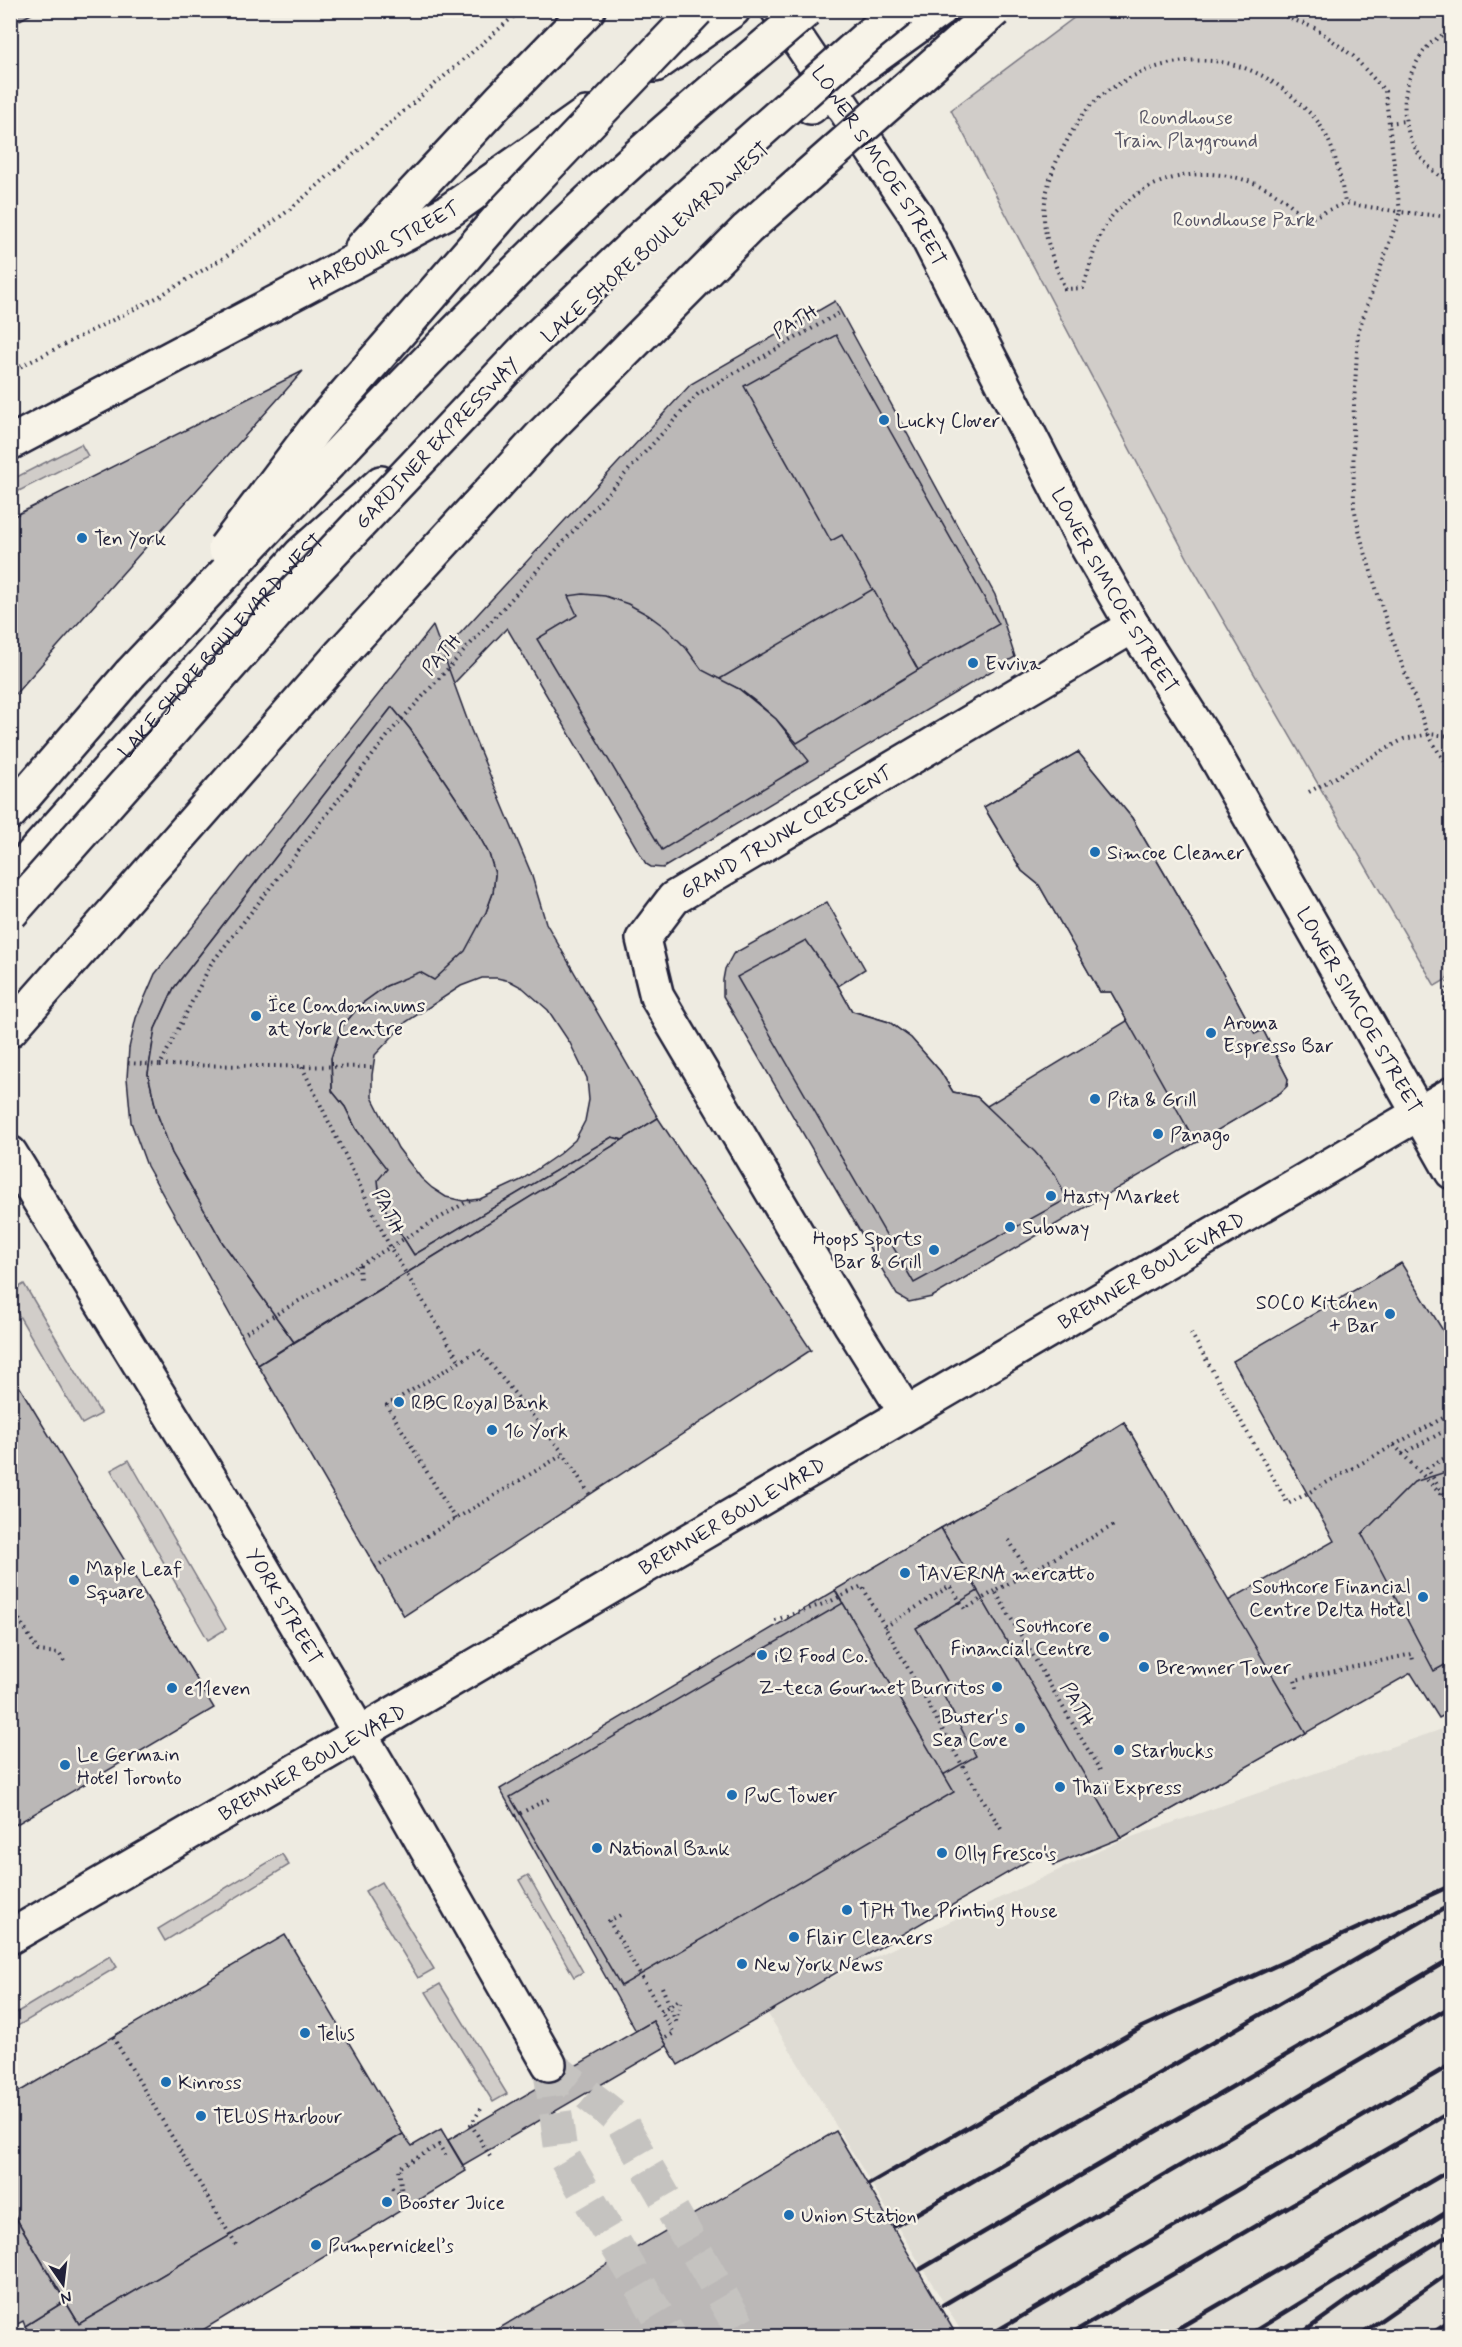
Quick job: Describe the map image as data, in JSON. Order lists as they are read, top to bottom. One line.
{"streets":{"main road":["LOWER SIMCOE STREET","LAKE SHORE BOULEVARD WEST","HARBOUR STREET","GARDINER EXPRESSWAY","GRAND TRUNK CRESCENT","BREMNER BOULEVARD","YORK STREET"],"path":["PATH"]},"crossings":[["LOWER SIMCOE STREET","LAKE SHORE BOULEVARD WEST"],["LOWER SIMCOE STREET","GRAND TRUNK CRESCENT"],["LOWER SIMCOE STREET","BREMNER BOULEVARD"],["GRAND TRUNK CRESCENT","BREMNER BOULEVARD"],["BREMNER BOULEVARD","YORK STREET"]],"parks":["Roundhouse Train Playground","Roundhouse Park"],"places":["Lucky Clover","Ten York","Evviva","Simcoe Cleaner","Ïce Condominums at York Centre","Aroma Espresso Bar","Pita & Grill","Panago","Hasty Market","Subway","Hoops Sports Bar & Grill","SOCO Kitchen + Bar","RBC Royal Bank","16 York","TAVERNA mercatto","Maple Leaf Square","Southcore Financial Centre Delta Hotel","Southcore Financial Centre","iQ Food Co.","Bremner Tower","Z-teca Gourmet Burritos","e11even","Buster's Sea Cove","Starbucks","Le Germain Hotel Toronto","Thaï Express","PwC Tower","National Bank","Olly Fresco's","TPH The Printing House","Flair Cleaners","New York News","Telus","Kinross","TELUS Harbour","Booster Juice","Union Station","Pumpernickel’s"],"north":"bottom"}
